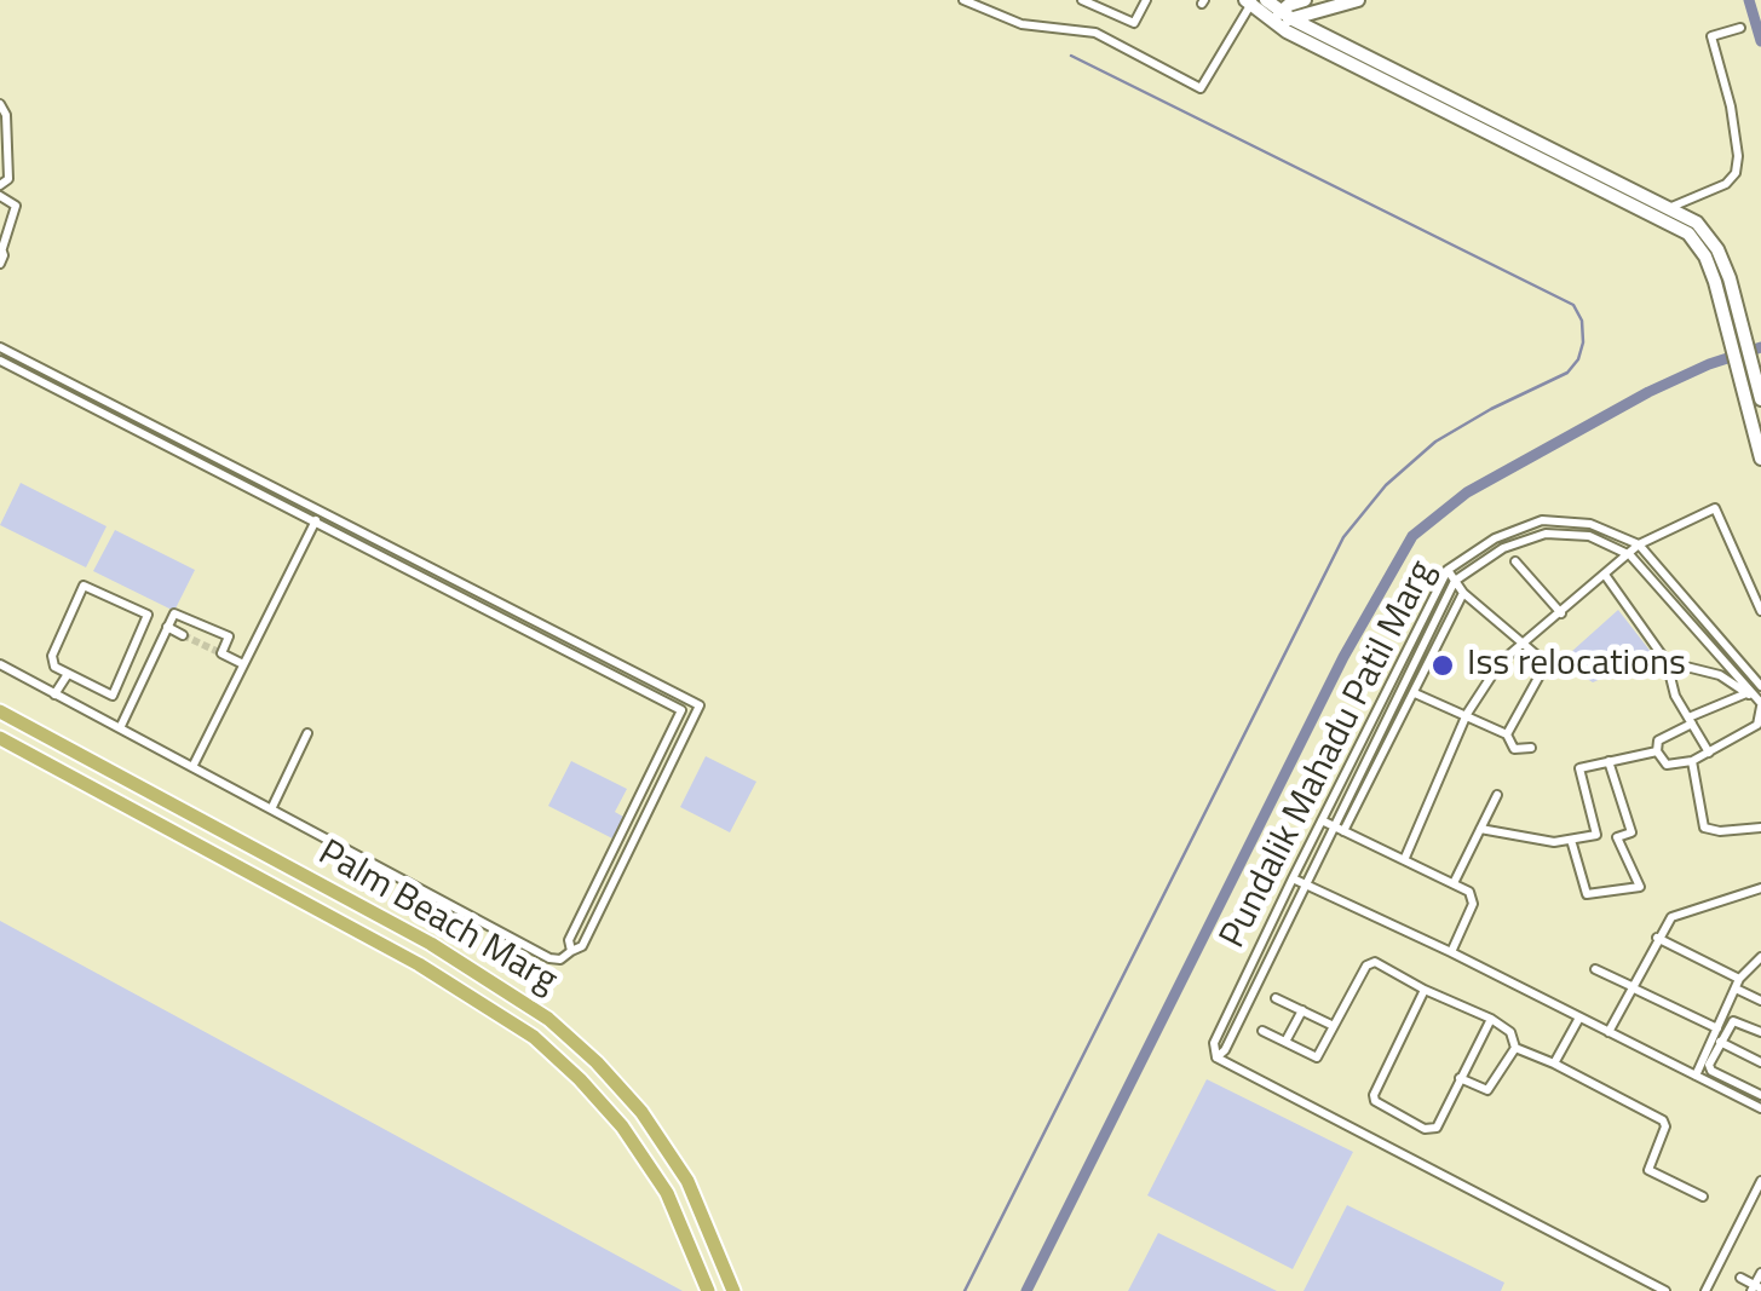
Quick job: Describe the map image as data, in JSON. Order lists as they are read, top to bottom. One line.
{"streets":{"main road":["Palm Beach Marg"],"street":["Pundalik Mahadu Patil Marg"]},"places":["Iss relocations"]}
